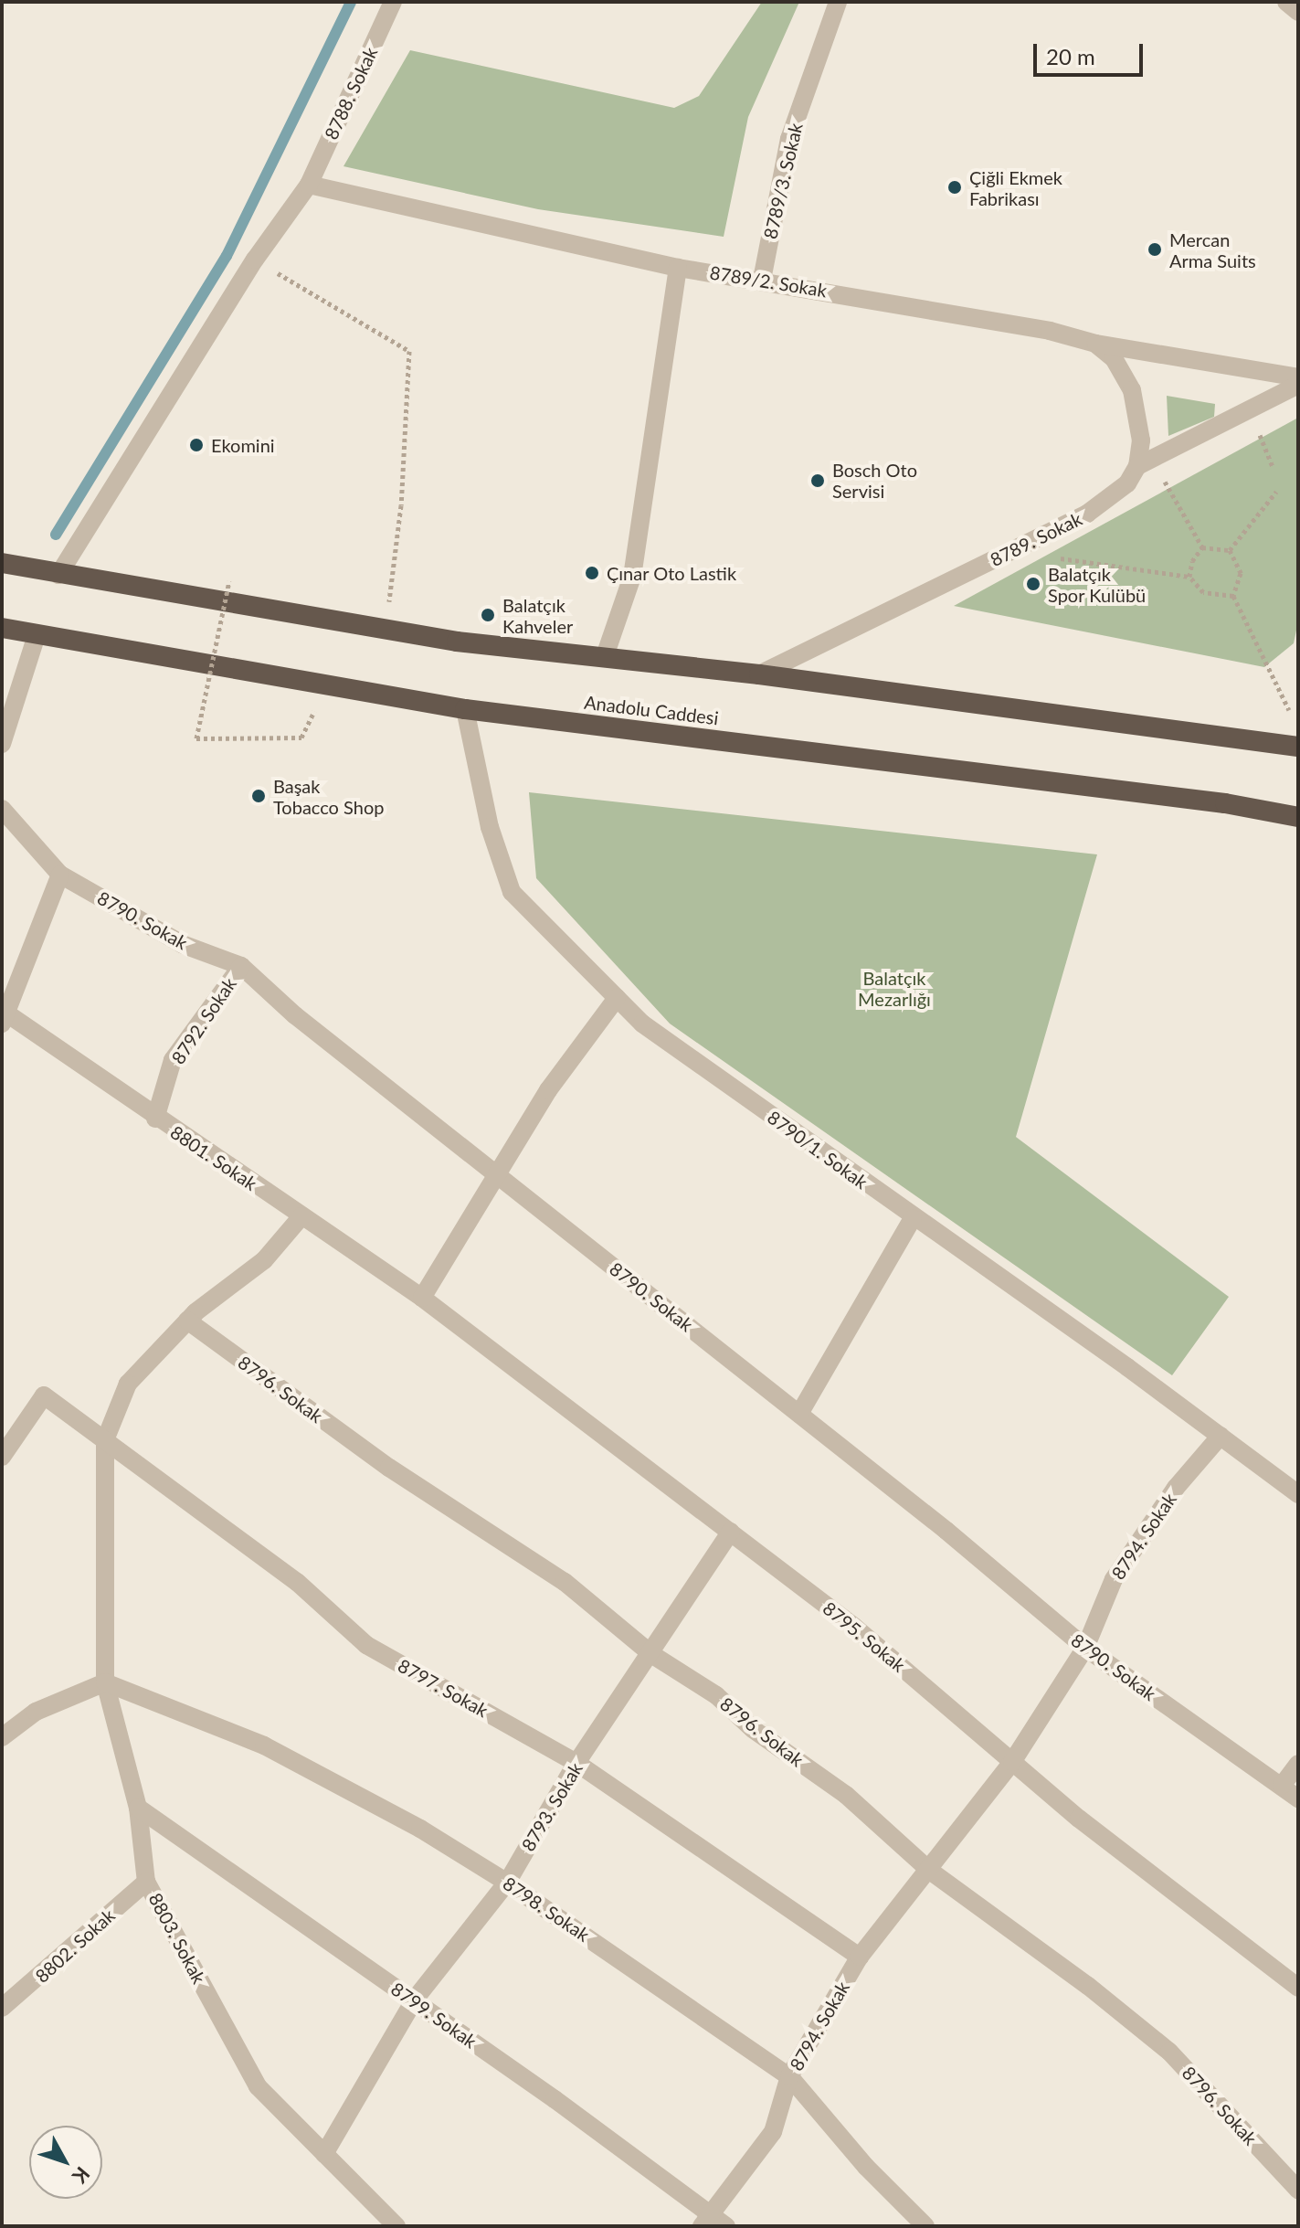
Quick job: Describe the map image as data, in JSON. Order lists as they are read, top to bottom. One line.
{"streets":{"highway":["Anadolu Caddesi"],"street":["8788. Sokak","8789/3. Sokak","8789/2. Sokak","8789. Sokak","8790. Sokak","8792. Sokak","8790/1. Sokak","8801. Sokak","8796. Sokak","8794. Sokak","8795. Sokak","8797. Sokak","8793. Sokak","8798. Sokak","8803. Sokak","8802. Sokak","8799. Sokak"]},"crossings":[["8788. Sokak","8789/2. Sokak"],["8789/3. Sokak","8789/2. Sokak"],["Anadolu Caddesi","8790/1. Sokak"],["8790. Sokak","8792. Sokak"],["8790. Sokak","8794. Sokak"],["8792. Sokak","8801. Sokak"],["8790/1. Sokak","8794. Sokak"],["8801. Sokak","8795. Sokak"],["8796. Sokak","8794. Sokak"],["8796. Sokak","8793. Sokak"],["8794. Sokak","8795. Sokak"],["8794. Sokak","8797. Sokak"],["8794. Sokak","8798. Sokak"],["8794. Sokak","8799. Sokak"],["8795. Sokak","8793. Sokak"],["8797. Sokak","8793. Sokak"],["8797. Sokak","8803. Sokak"],["8793. Sokak","8798. Sokak"],["8793. Sokak","8803. Sokak"],["8793. Sokak","8799. Sokak"],["8798. Sokak","8803. Sokak"],["8803. Sokak","8802. Sokak"],["8803. Sokak","8799. Sokak"]],"parks":["Balatçık Mezarlığı"],"places":["Çiğli Ekmek Fabrikası","Mercan Arma Suits","Ekomini","Bosch Oto Servisi","Çınar Oto Lastik","Balatçık Spor Kulübü","Balatçık Kahveler","Başak Tobacco Shop"],"scale_bar":"20 m","north":"bottom right"}
